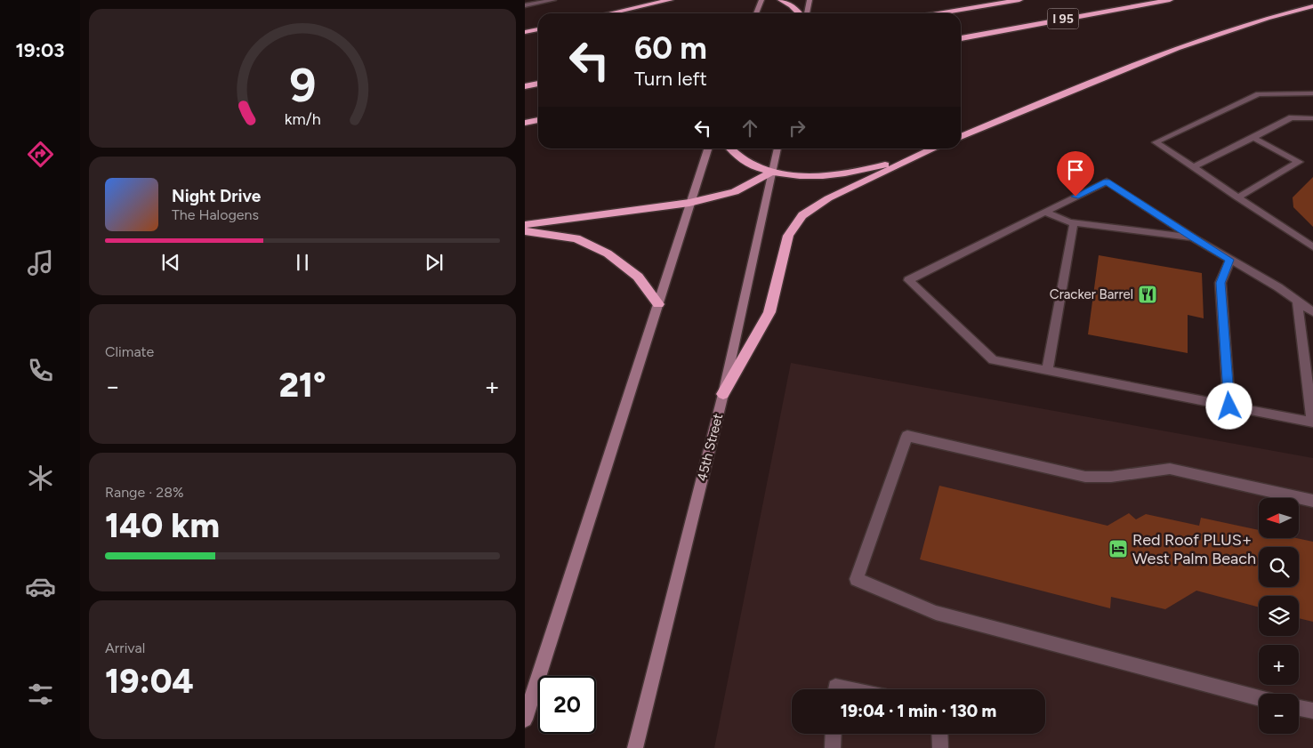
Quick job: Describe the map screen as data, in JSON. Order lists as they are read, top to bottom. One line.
{"streets":{"highway":["I 95"],"main road":["45th Street"]},"places":{"restaurant":["Cracker Barrel"],"hotel":["Red Roof PLUS+ West Palm Beach"]},"north":"left","page":{"tabs":"19:03","turn":["60 m","Turn left"],"song":["Night Drive","The Halogens"],"tile":["Climate",["Range · 28%","140 km"],["Arrival","19:04"]],"heat":["−","21°","+"],"map_buttons":["+","−"],"limit":"20","trip":"19:04 · 1 min · 130 m","gauge":["9","km/h"]}}
